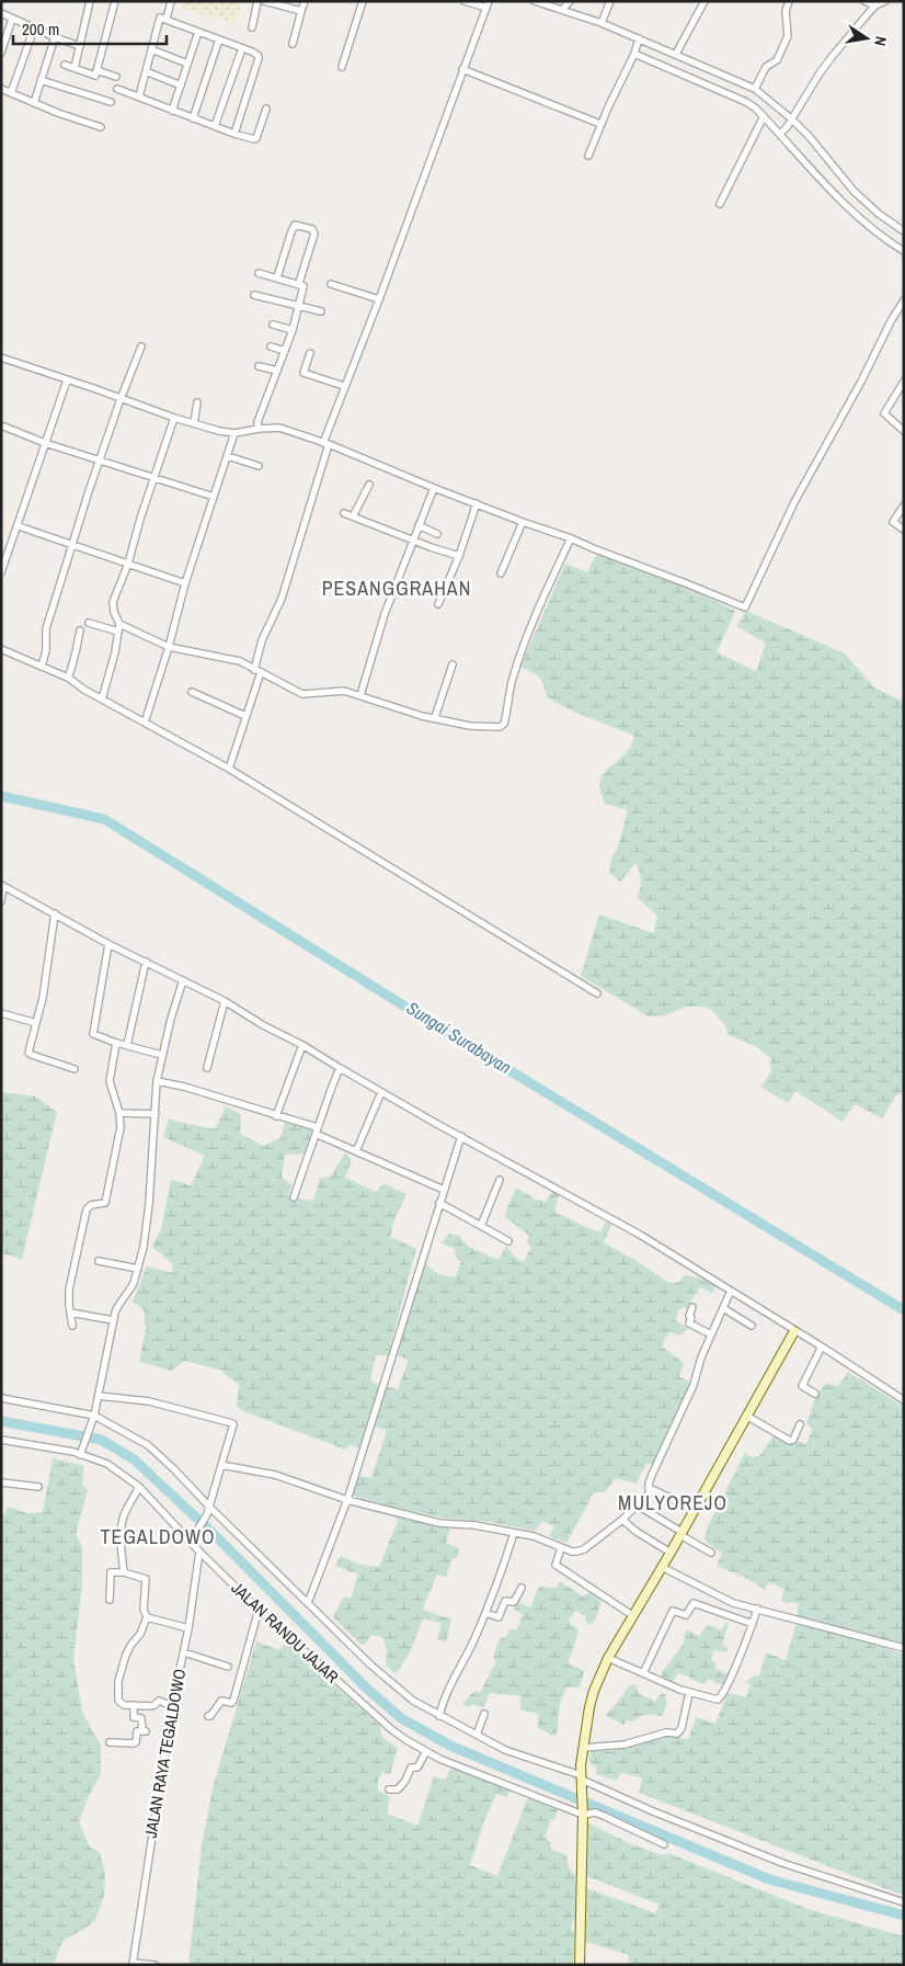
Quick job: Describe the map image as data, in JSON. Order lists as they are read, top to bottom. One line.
{"streets":{"street":["JALAN RANDU JAJAR","JALAN RAYA TEGALDOWO"]},"crossings":[["JALAN RANDU JAJAR","JALAN RAYA TEGALDOWO"]],"districts":["PESANGGRAHAN","MULYOREJO","TEGALDOWO"],"water":["Sungai Surabayan"],"scale_bar":"200 m","north":"right"}
